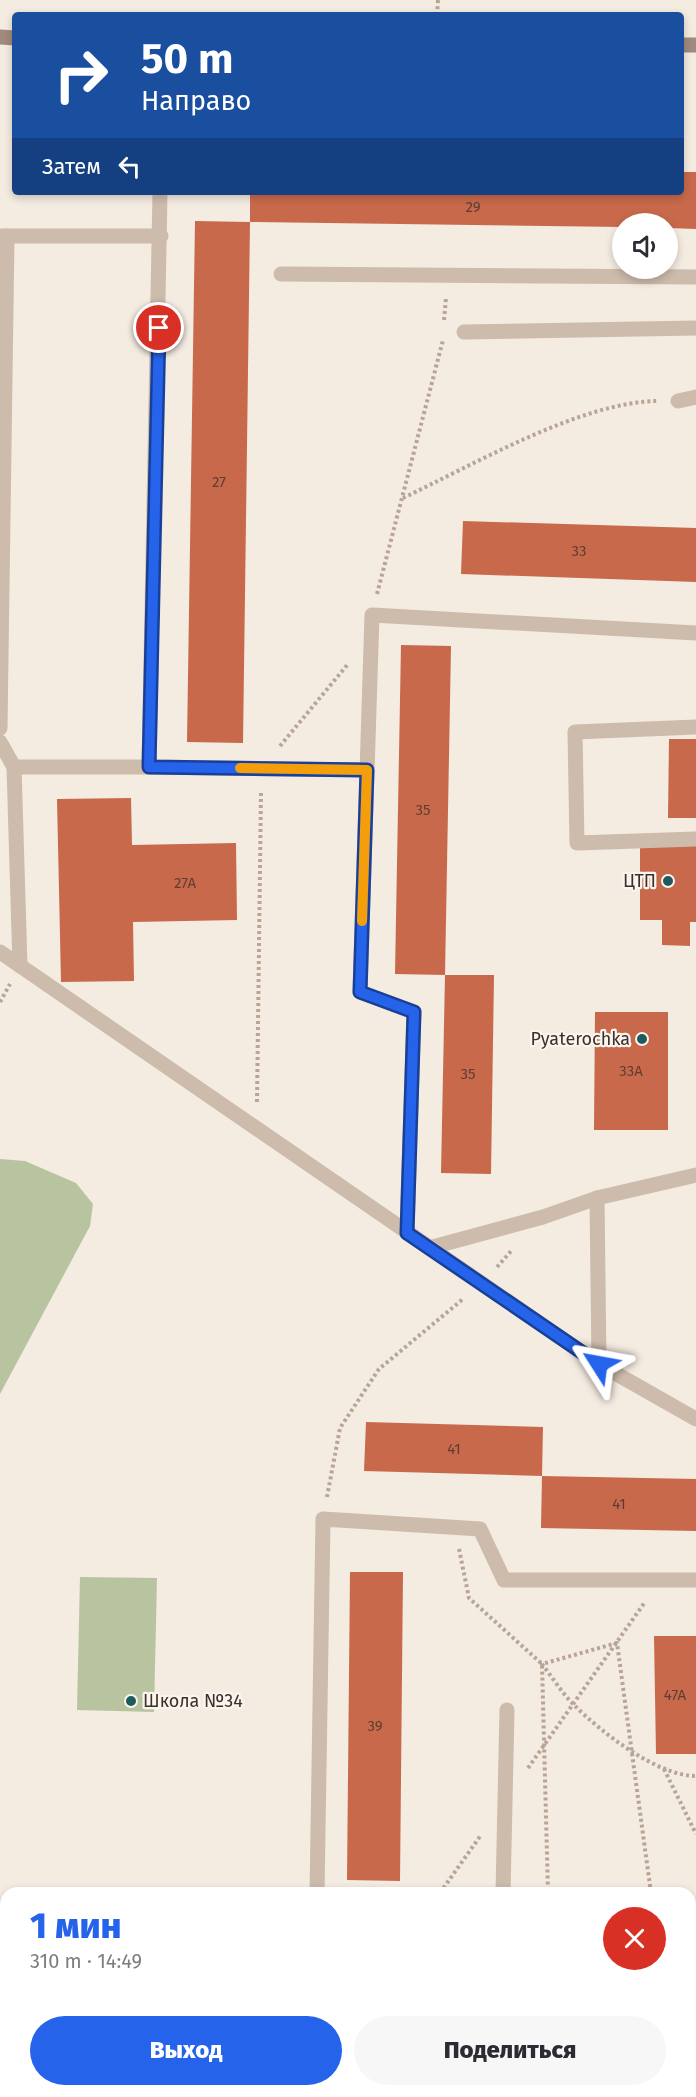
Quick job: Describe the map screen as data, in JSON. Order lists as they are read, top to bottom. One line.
{"places":["ЦТП","Pyaterochka","Школа №34"],"house_numbers":["29","27","33","35","27А","33А","35","41","41","47А","39"],"page":{"turn":["50 m","Направо"],"then":"Затем","heading":["1 мин","310 m · 14:49"],"buttons":["Выход","Поделиться"]}}
